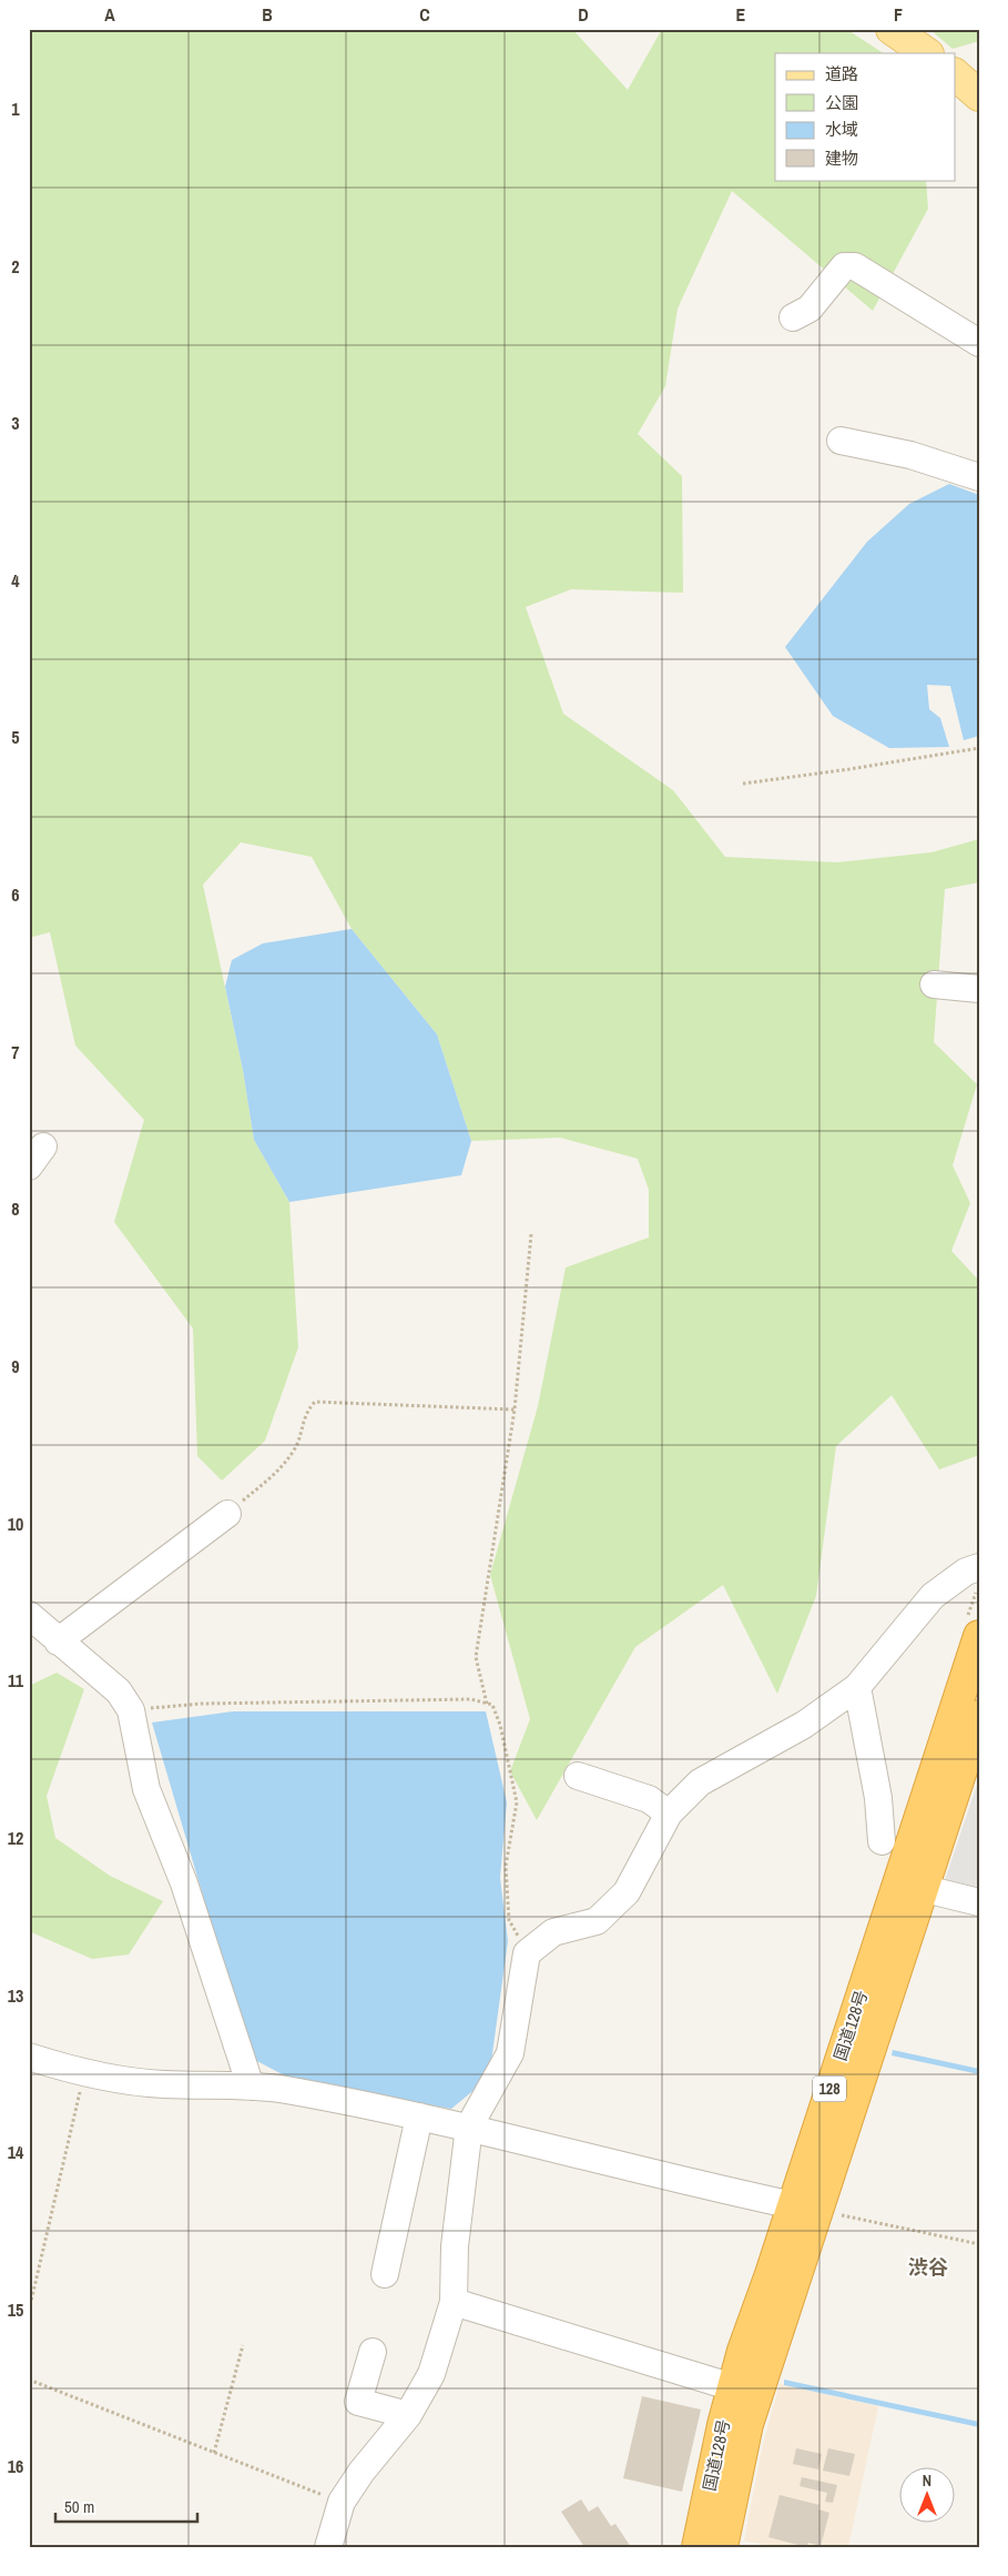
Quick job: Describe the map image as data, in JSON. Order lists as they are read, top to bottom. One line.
{"streets":{"highway":["国道128号","128"]},"districts":["渋谷"],"legend":["道路","公園","水域","建物"],"scale_bar":"50 m","north":"top","grid":{"columns":["A","B","C","D","E","F"],"rows":["1","2","3","4","5","6","7","8","9","10","11","12","13","14","15","16"]}}
